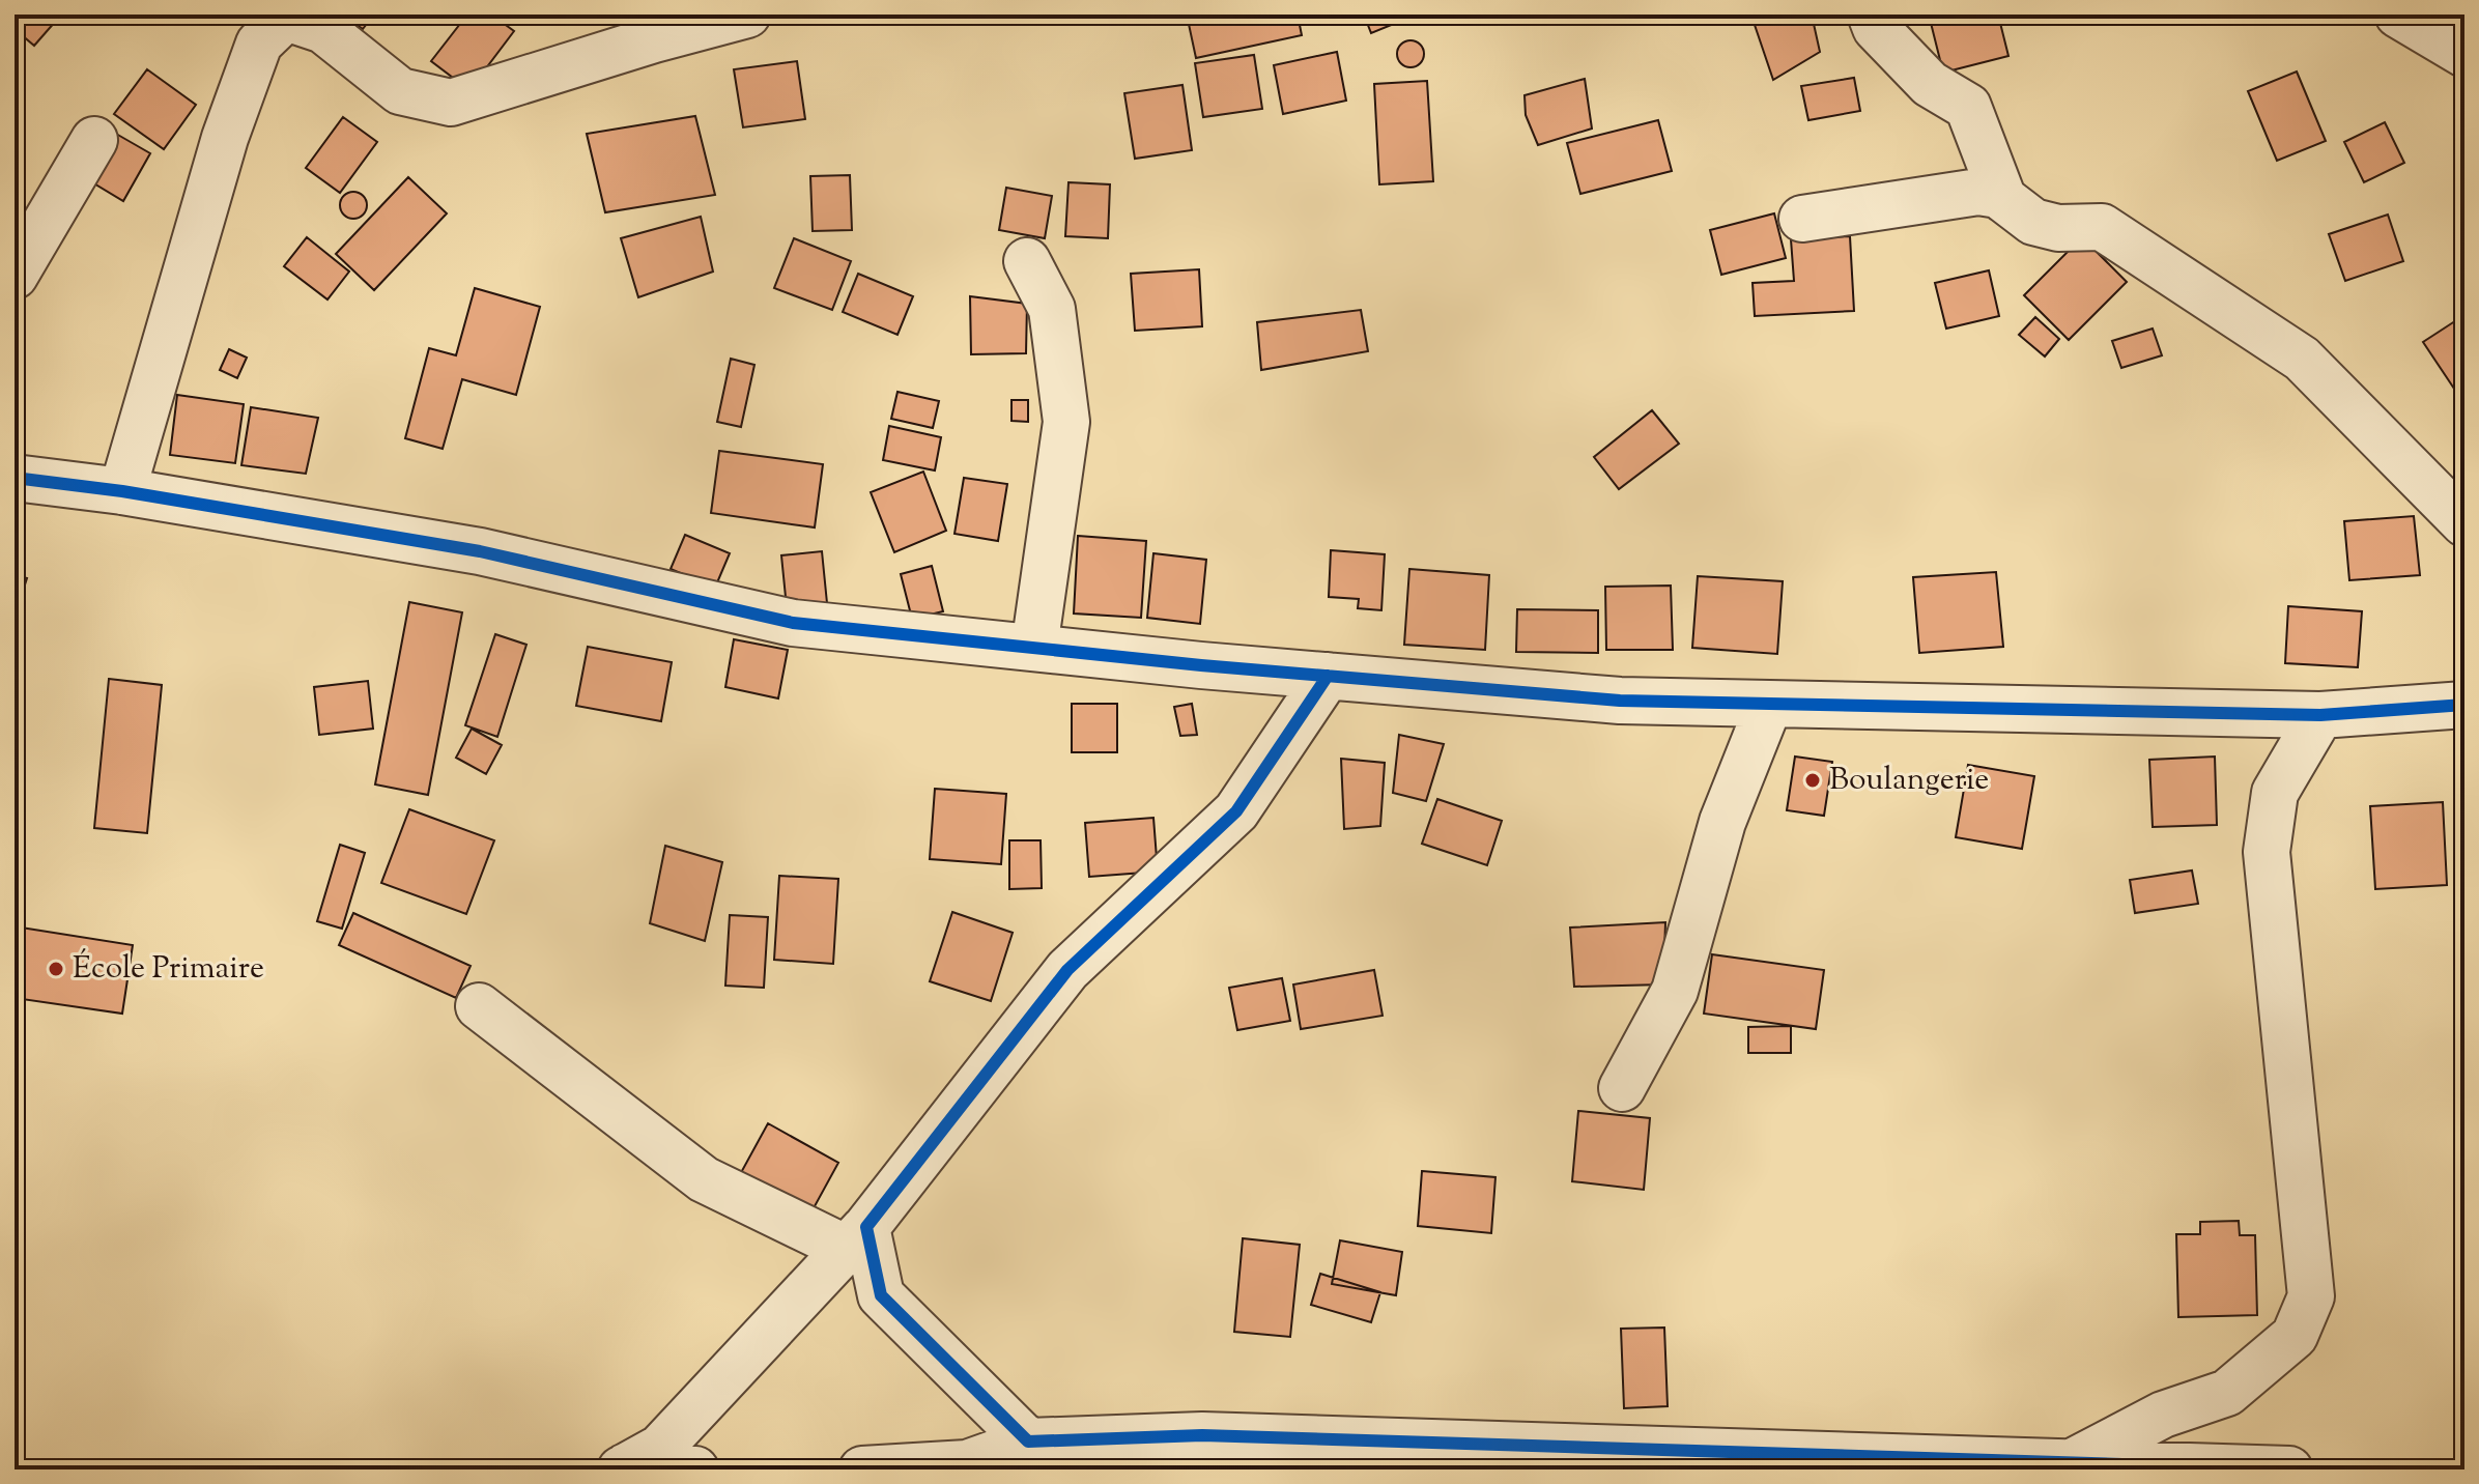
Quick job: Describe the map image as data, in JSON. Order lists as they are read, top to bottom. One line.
{"places":["Boulangerie","École Primaire"]}
